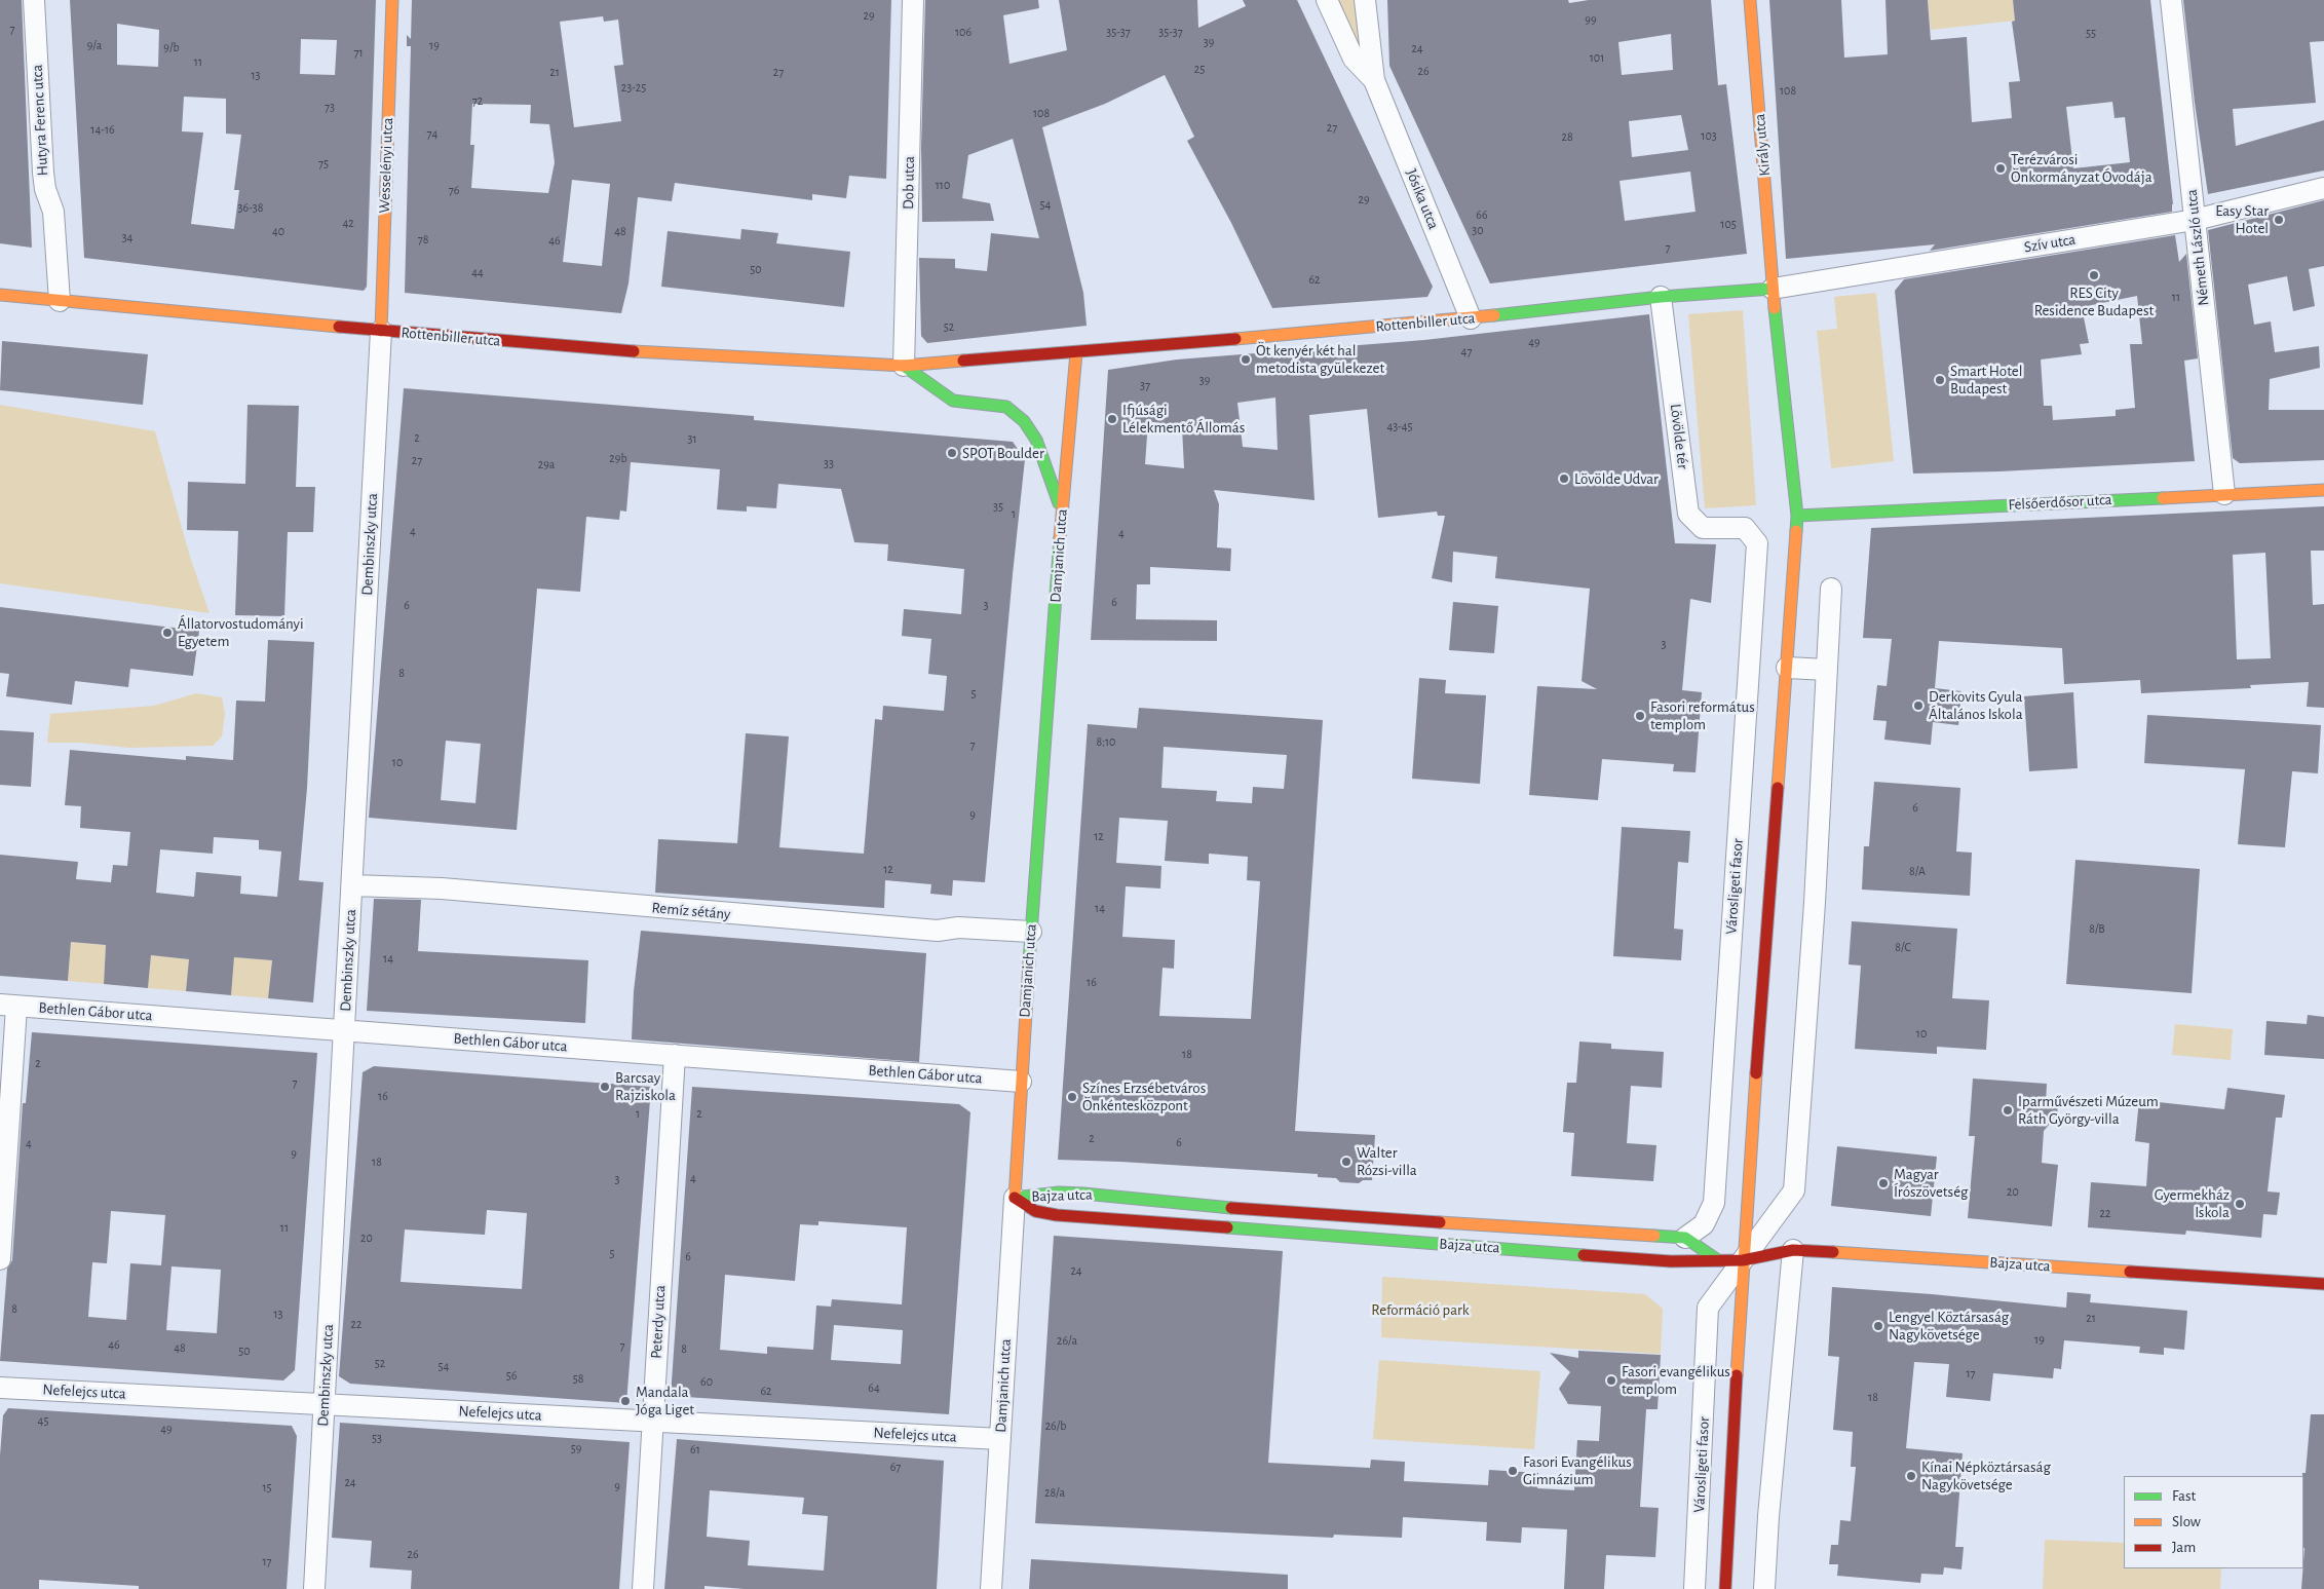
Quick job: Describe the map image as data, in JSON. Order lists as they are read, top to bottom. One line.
{"streets":{"street":["Hutyra Ferenc utca","Király utca","Wesselényi utca","Dob utca","Jósika utca","Szív utca","Németh László utca","Rottenbiller utca","Lövölde tér","Felsőerdősor utca","Dembinszky utca","Damjanich utca","Városligeti fasor","Remíz sétány","Bethlen Gábor utca","Bajza utca","Peterdy utca","Nefelejcs utca"]},"crossings":[["Hutyra Ferenc utca","Rottenbiller utca"],["Király utca","Szív utca"],["Király utca","Rottenbiller utca"],["Wesselényi utca","Rottenbiller utca"],["Wesselényi utca","Dembinszky utca"],["Dob utca","Rottenbiller utca"],["Jósika utca","Rottenbiller utca"],["Szív utca","Németh László utca"],["Szív utca","Rottenbiller utca"],["Németh László utca","Felsőerdősor utca"],["Rottenbiller utca","Lövölde tér"],["Rottenbiller utca","Dembinszky utca"],["Rottenbiller utca","Damjanich utca"],["Lövölde tér","Városligeti fasor"],["Felsőerdősor utca","Városligeti fasor"],["Dembinszky utca","Remíz sétány"],["Dembinszky utca","Bethlen Gábor utca"],["Dembinszky utca","Nefelejcs utca"],["Damjanich utca","Remíz sétány"],["Damjanich utca","Bethlen Gábor utca"],["Damjanich utca","Bajza utca"],["Damjanich utca","Nefelejcs utca"],["Városligeti fasor","Bajza utca"],["Bethlen Gábor utca","Peterdy utca"],["Peterdy utca","Nefelejcs utca"]],"parks":["Reformáció park"],"places":["Terézvárosi Önkormányzat Óvodája","Easy Star Hotel","RES City Residence Budapest","Öt kenyér két hal metodista gyülekezet","Smart Hotel Budapest","Ifjúsági Lélekmentő Állomás","SPOT Boulder","Lövölde Udvar","Állatorvostudományi Egyetem","Derkovits Gyula Általános Iskola","Fasori református templom","Barcsay Rajziskola","Színes Erzsébetváros Önkéntesközpont","Iparművészeti Múzeum Ráth György-villa","Walter Rózsi-villa","Magyar Írószövetség","Gyermekház Iskola","Lengyel Köztársaság Nagykövetsége","Fasori evangélikus templom","Mandala Jóga Liget","Fasori Evangélikus Gimnázium","Kínai Népköztársaság Nagykövetsége"],"house_numbers":["29","99","7","106","35-37","35-37","55","39","9/a","19","9/b","24","71","101","11","25","26","21","27","13","23-25","108","72","73","108","27","14-16","74","103","28","75","110","76","29","54","36-38","66","42","105","30","40","48","34","78","46","7","50","44","62","11","52","49","47","39","37","43-45","2","31","29b","27","33","29a","35","1","4","4","6","6","3","3","8","5","8;10","7","10","6","9","12","12","8/A","14","8/B","8/C","14","16","10","18","2","7","16","1","2","2","6","4","9","18","4","3","20","22","11","20","5","6","24","8","13","21","22","19","26/a","46","7","48","8","50","52","54","17","56","58","60","64","62","18","45","26/b","49","53","59","61","67","24","9","15","28/a","26","17"],"legend":["Fast","Slow","Jam"]}
